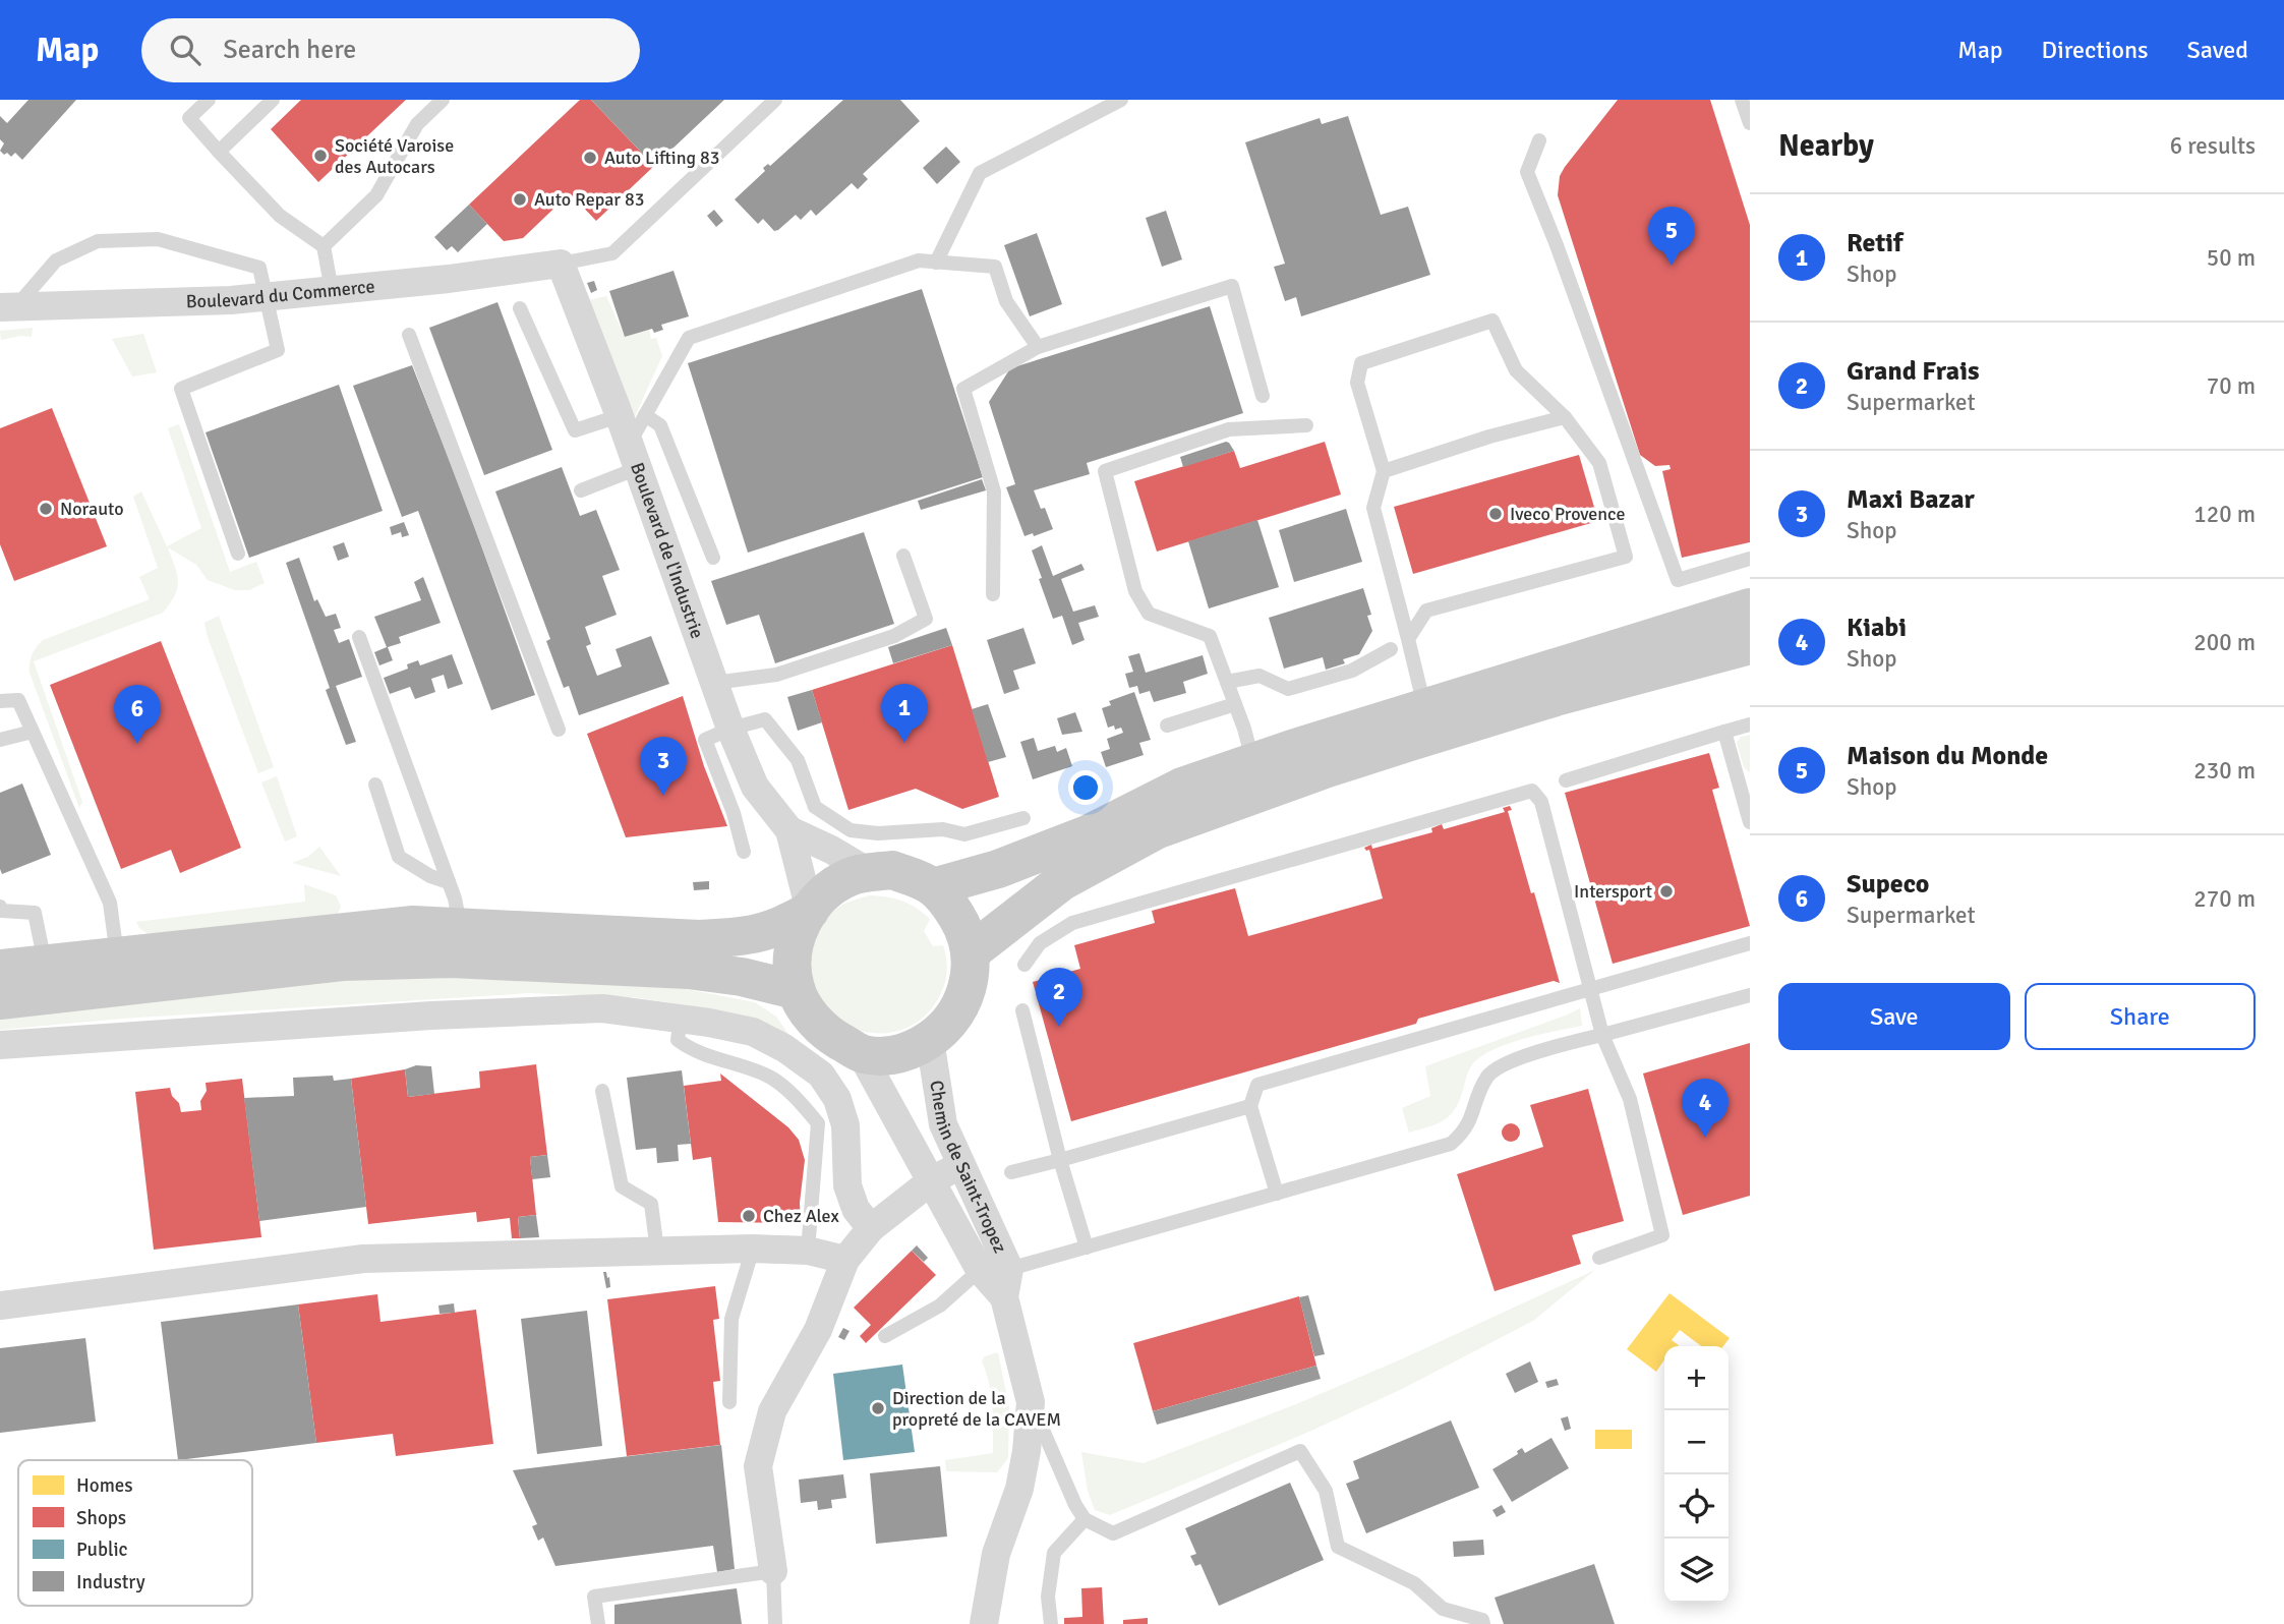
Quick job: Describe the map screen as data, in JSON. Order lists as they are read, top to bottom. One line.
{"streets":{"street":["Boulevard du Commerce","Boulevard de l'Industrie","Chemin de Saint-Tropez"]},"crossings":[["Boulevard du Commerce","Boulevard de l'Industrie"],["Boulevard de l'Industrie","Chemin de Saint-Tropez"]],"places":["Société Varoise des Autocars","Auto Lifting 83","Auto Repar 83","Norauto","Iveco Provence","Intersport","Chez Alex","Direction de la propreté de la CAVEM"],"legend":["Homes","Shops","Public","Industry"],"page":{"header":"Map","search":"Search here","nav":["Map","Directions","Saved"],"heading":["Nearby","6 results"],"list":[{"mark":"1","name":"Retif","note":"Shop","value":"50 m"},{"mark":"2","name":"Grand Frais","note":"Supermarket","value":"70 m"},{"mark":"3","name":"Maxi Bazar","note":"Shop","value":"120 m"},{"mark":"4","name":"Kiabi","note":"Shop","value":"200 m"},{"mark":"5","name":"Maison du Monde","note":"Shop","value":"230 m"},{"mark":"6","name":"Supeco","note":"Supermarket","value":"270 m"}],"pins":["5","1","6","3","2","4"],"buttons":["Save","Share"],"map_buttons":["+","−"]}}
